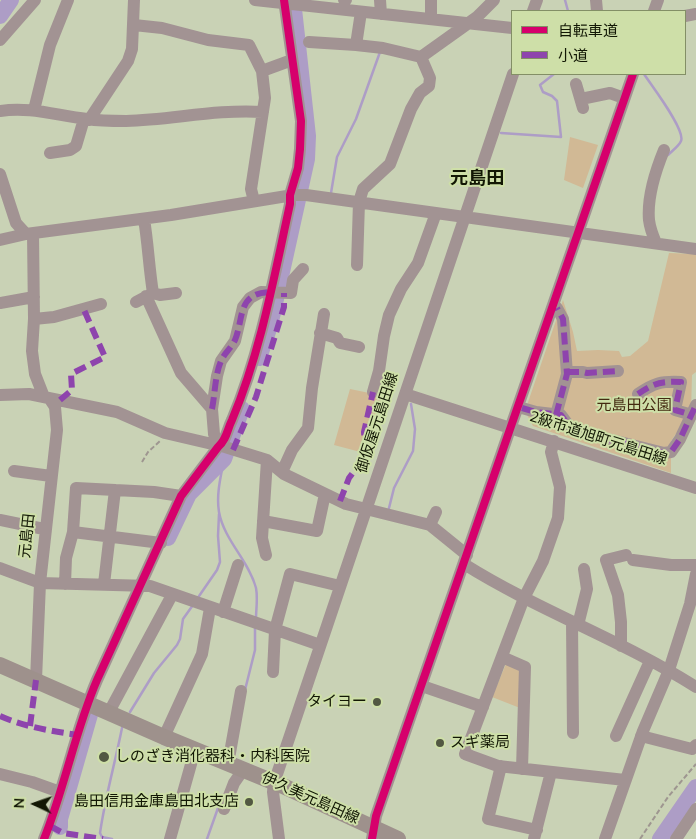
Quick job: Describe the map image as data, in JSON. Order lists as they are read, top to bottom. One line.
{"streets":{"main road":["伊久美元島田線"],"street":["御仮屋元島田線","2級市道旭町元島田線","元島田"]},"crossings":[["御仮屋元島田線","2級市道旭町元島田線"],["御仮屋元島田線","伊久美元島田線"],["元島田","伊久美元島田線"]],"districts":["元島田"],"parks":["元島田公園"],"places":["タイヨー","スギ薬局","しのざき消化器科・内科医院","島田信用金庫島田北支店"],"legend":["自転車道","小道"],"north":"left"}
